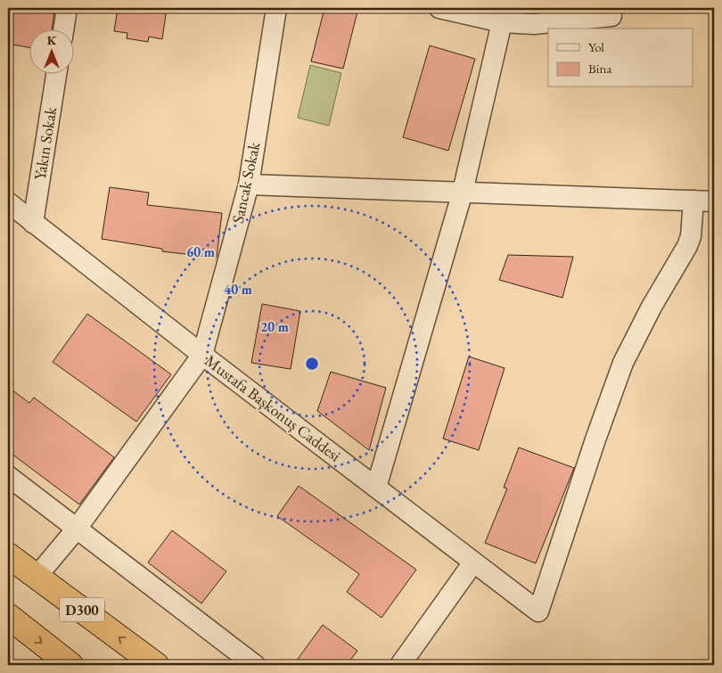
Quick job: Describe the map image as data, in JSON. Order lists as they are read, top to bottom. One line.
{"streets":{"highway":["D300"],"street":["Yakın Sokak","Sancak Sokak","Mustafa Başkonuş Caddesi"]},"crossings":[["Yakın Sokak","Mustafa Başkonuş Caddesi"],["Sancak Sokak","Mustafa Başkonuş Caddesi"],["Sancak Sokak","D300"]],"legend":["Yol","Bina"],"north":"top","rings":["60 m","40 m","20 m"]}
